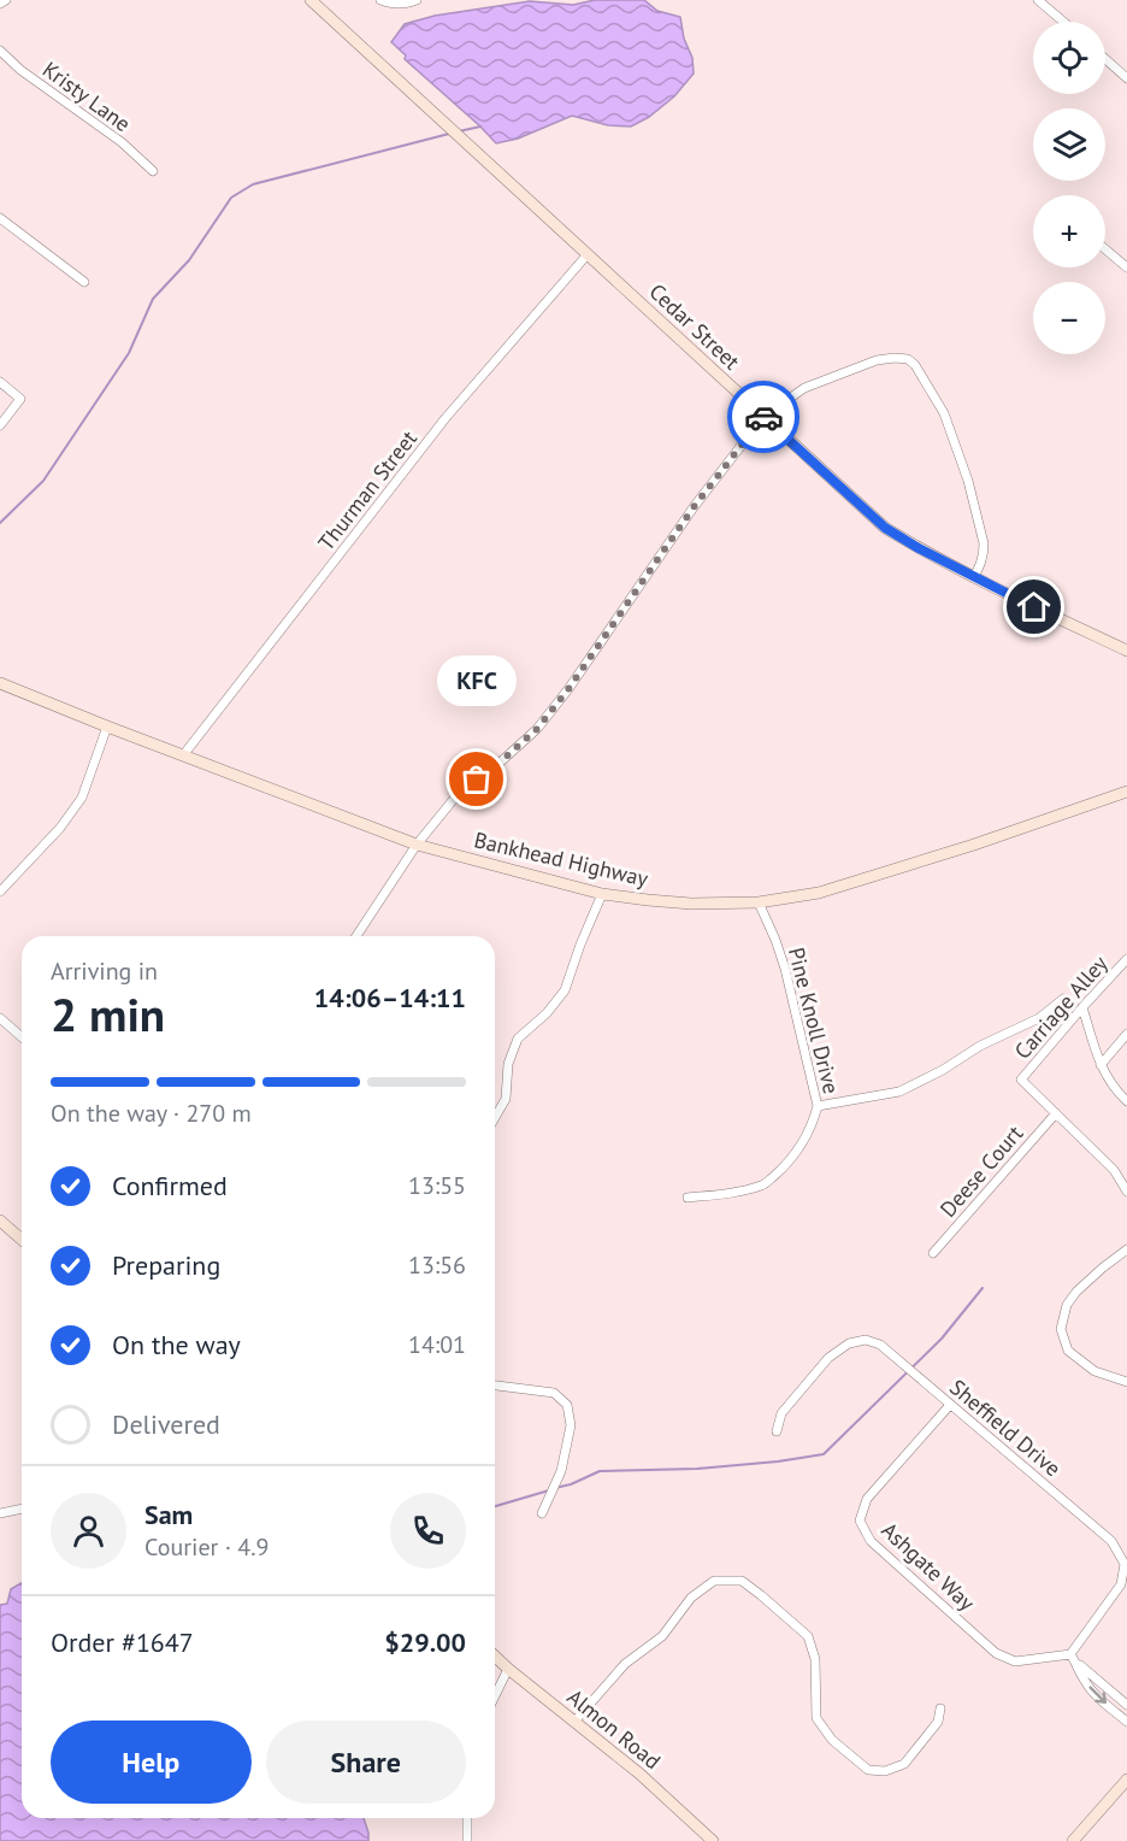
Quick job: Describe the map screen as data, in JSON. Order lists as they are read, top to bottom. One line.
{"streets":{"street":["Kristy Lane","Cedar Street","Thurman Street","Bankhead Highway","Carriage Alley","Pine Knoll Drive","Deese Court","Sheffield Drive","Ashgate Way","Almon Road"]},"crossings":[["Cedar Street","Thurman Street"],["Thurman Street","Bankhead Highway"],["Bankhead Highway","Pine Knoll Drive"],["Carriage Alley","Deese Court"],["Sheffield Drive","Ashgate Way"]],"places":["KFC"],"page":{"map_buttons":["+","−"],"bubble":"KFC","heading":["2 min","Arriving in","14:06–14:11"],"panel":["Sam","Courier · 4.9","Order #1647","$29.00"],"bar":"On the way · 270 m","list":[["Confirmed","13:55"],["Preparing","13:56"],["On the way","14:01"],"Delivered"],"buttons":["Help","Share"]}}
